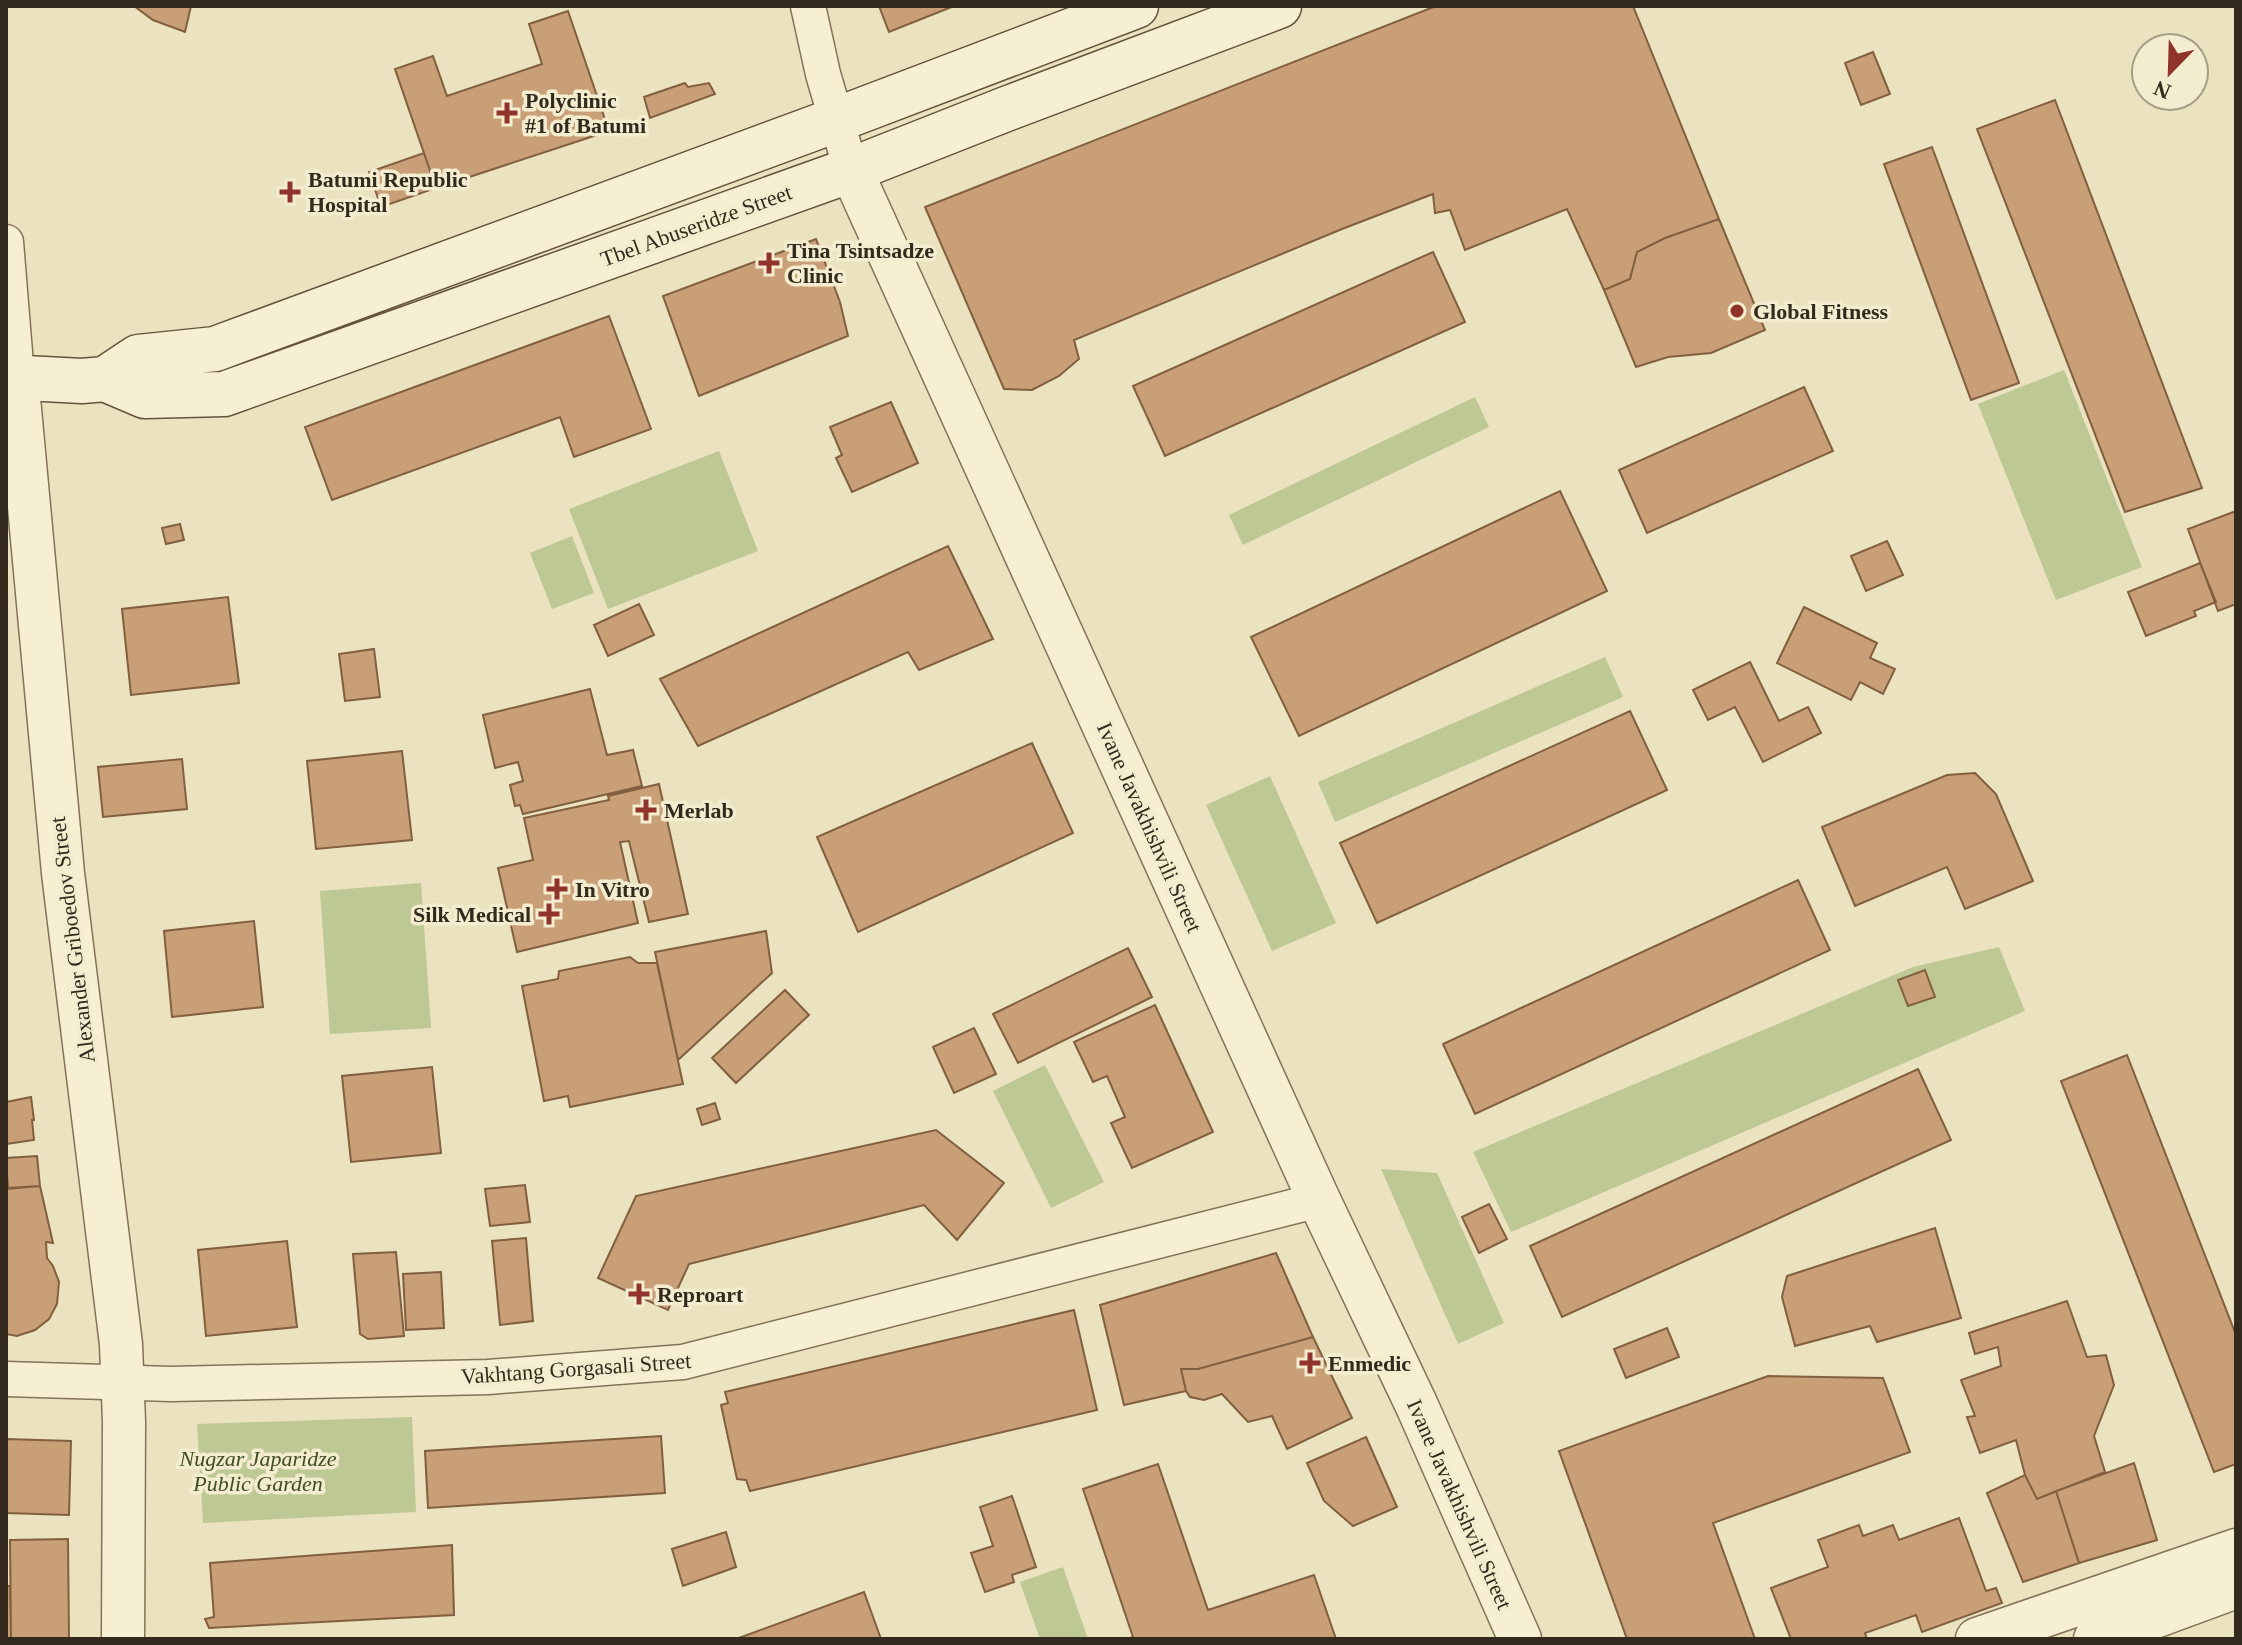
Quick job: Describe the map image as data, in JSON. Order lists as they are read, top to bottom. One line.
{"streets":{"main road":["Tbel Abuseridze Street"],"street":["Ivane Javakhishvili Street","Alexander Griboedov Street","Vakhtang Gorgasali Street"]},"crossings":[["Tbel Abuseridze Street","Ivane Javakhishvili Street"],["Tbel Abuseridze Street","Alexander Griboedov Street"],["Ivane Javakhishvili Street","Vakhtang Gorgasali Street"],["Alexander Griboedov Street","Vakhtang Gorgasali Street"]],"parks":["Nugzar Japaridze Public Garden"],"places":{"health":["Polyclinic #1 of Batumi","Batumi Republic Hospital","Tina Tsintsadze Clinic","Merlab","In Vitro","Silk Medical","Reproart","Enmedic"],"other":["Global Fitness"]},"north":"bottom left"}
